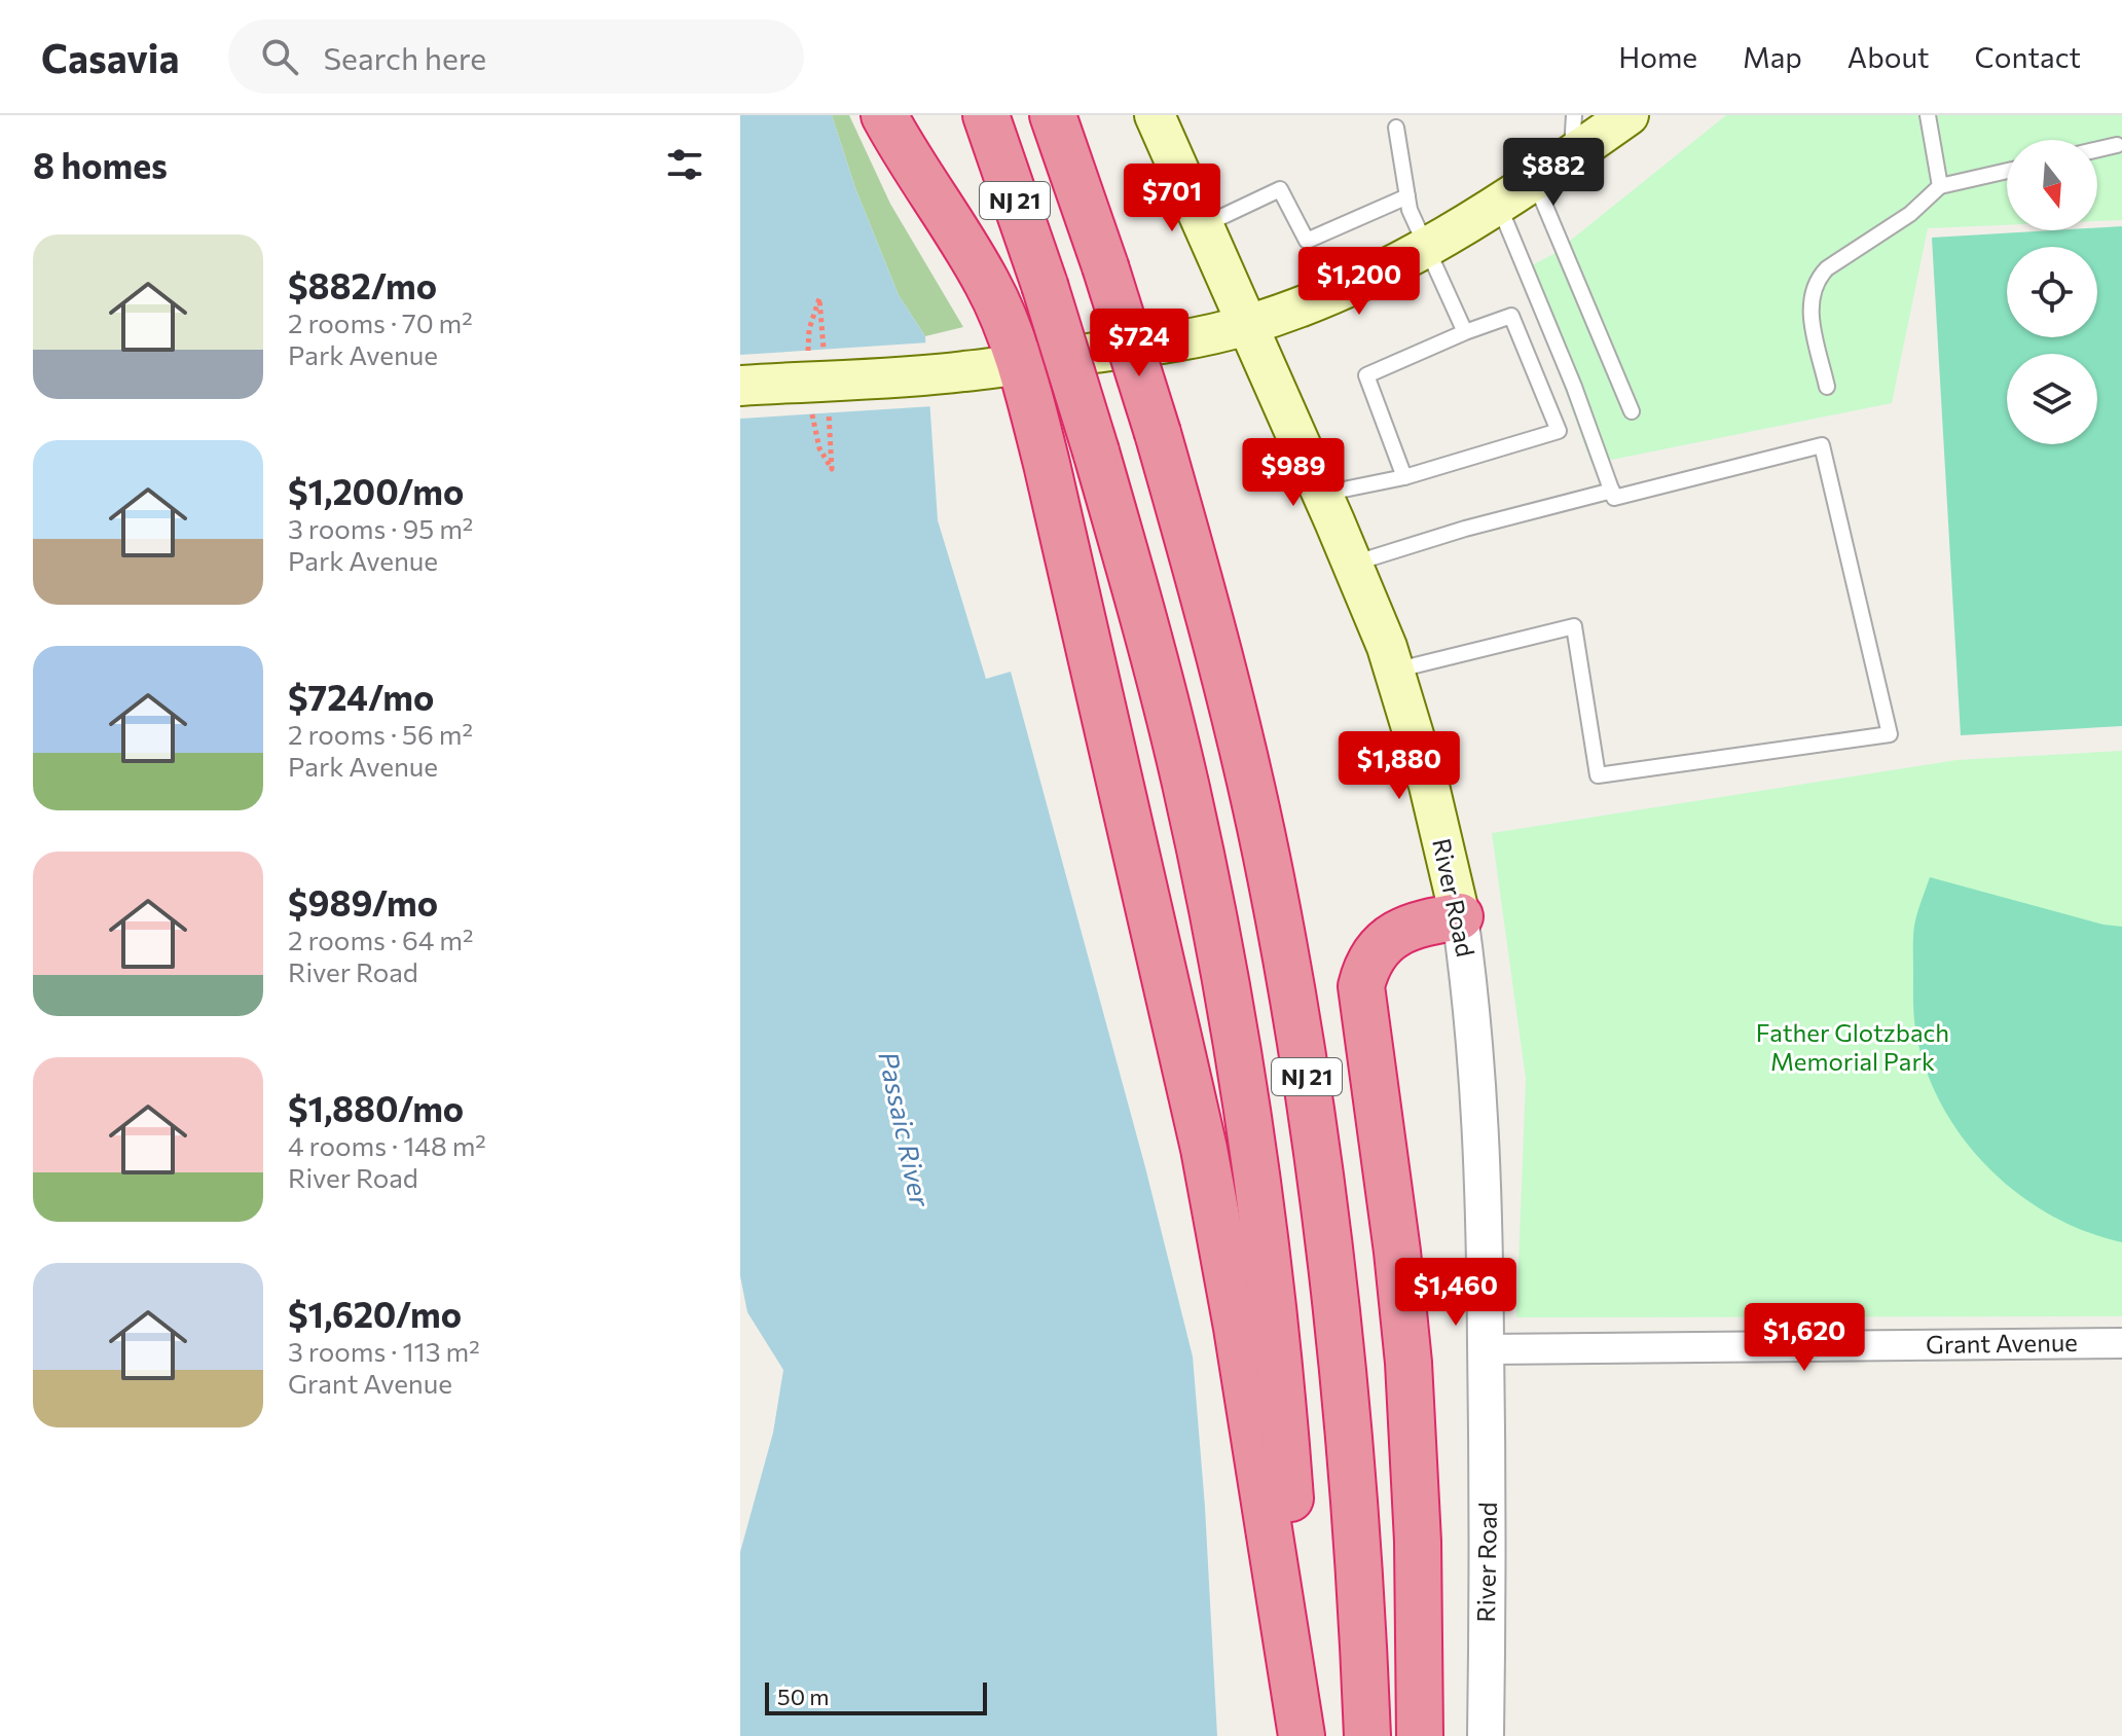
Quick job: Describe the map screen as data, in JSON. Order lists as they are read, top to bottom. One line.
{"streets":{"highway":["NJ 21"],"main road":["River Road"],"street":["Grant Avenue"]},"crossings":[["River Road","Grant Avenue"]],"water":["Passaic River"],"parks":["Father Glotzbach Memorial Park"],"scale_bar":"50 m","north":"bottom","page":{"header":"Casavia","search":"Search here","nav":["Home","Map","About","Contact"],"heading":"8 homes","price":["$882","$701","$1,200","$724","$989","$1,880","$1,460","$1,620"],"list":[{"name":"$882/mo","note":"2 rooms · 70 m² · Park Avenue"},{"name":"$1,200/mo","note":"3 rooms · 95 m² · Park Avenue"},{"name":"$724/mo","note":"2 rooms · 56 m² · Park Avenue"},{"name":"$989/mo","note":"2 rooms · 64 m² · River Road"},{"name":"$1,880/mo","note":"4 rooms · 148 m² · River Road"},{"name":"$1,620/mo","note":"3 rooms · 113 m² · Grant Avenue"}],"scale":"50 m"}}
